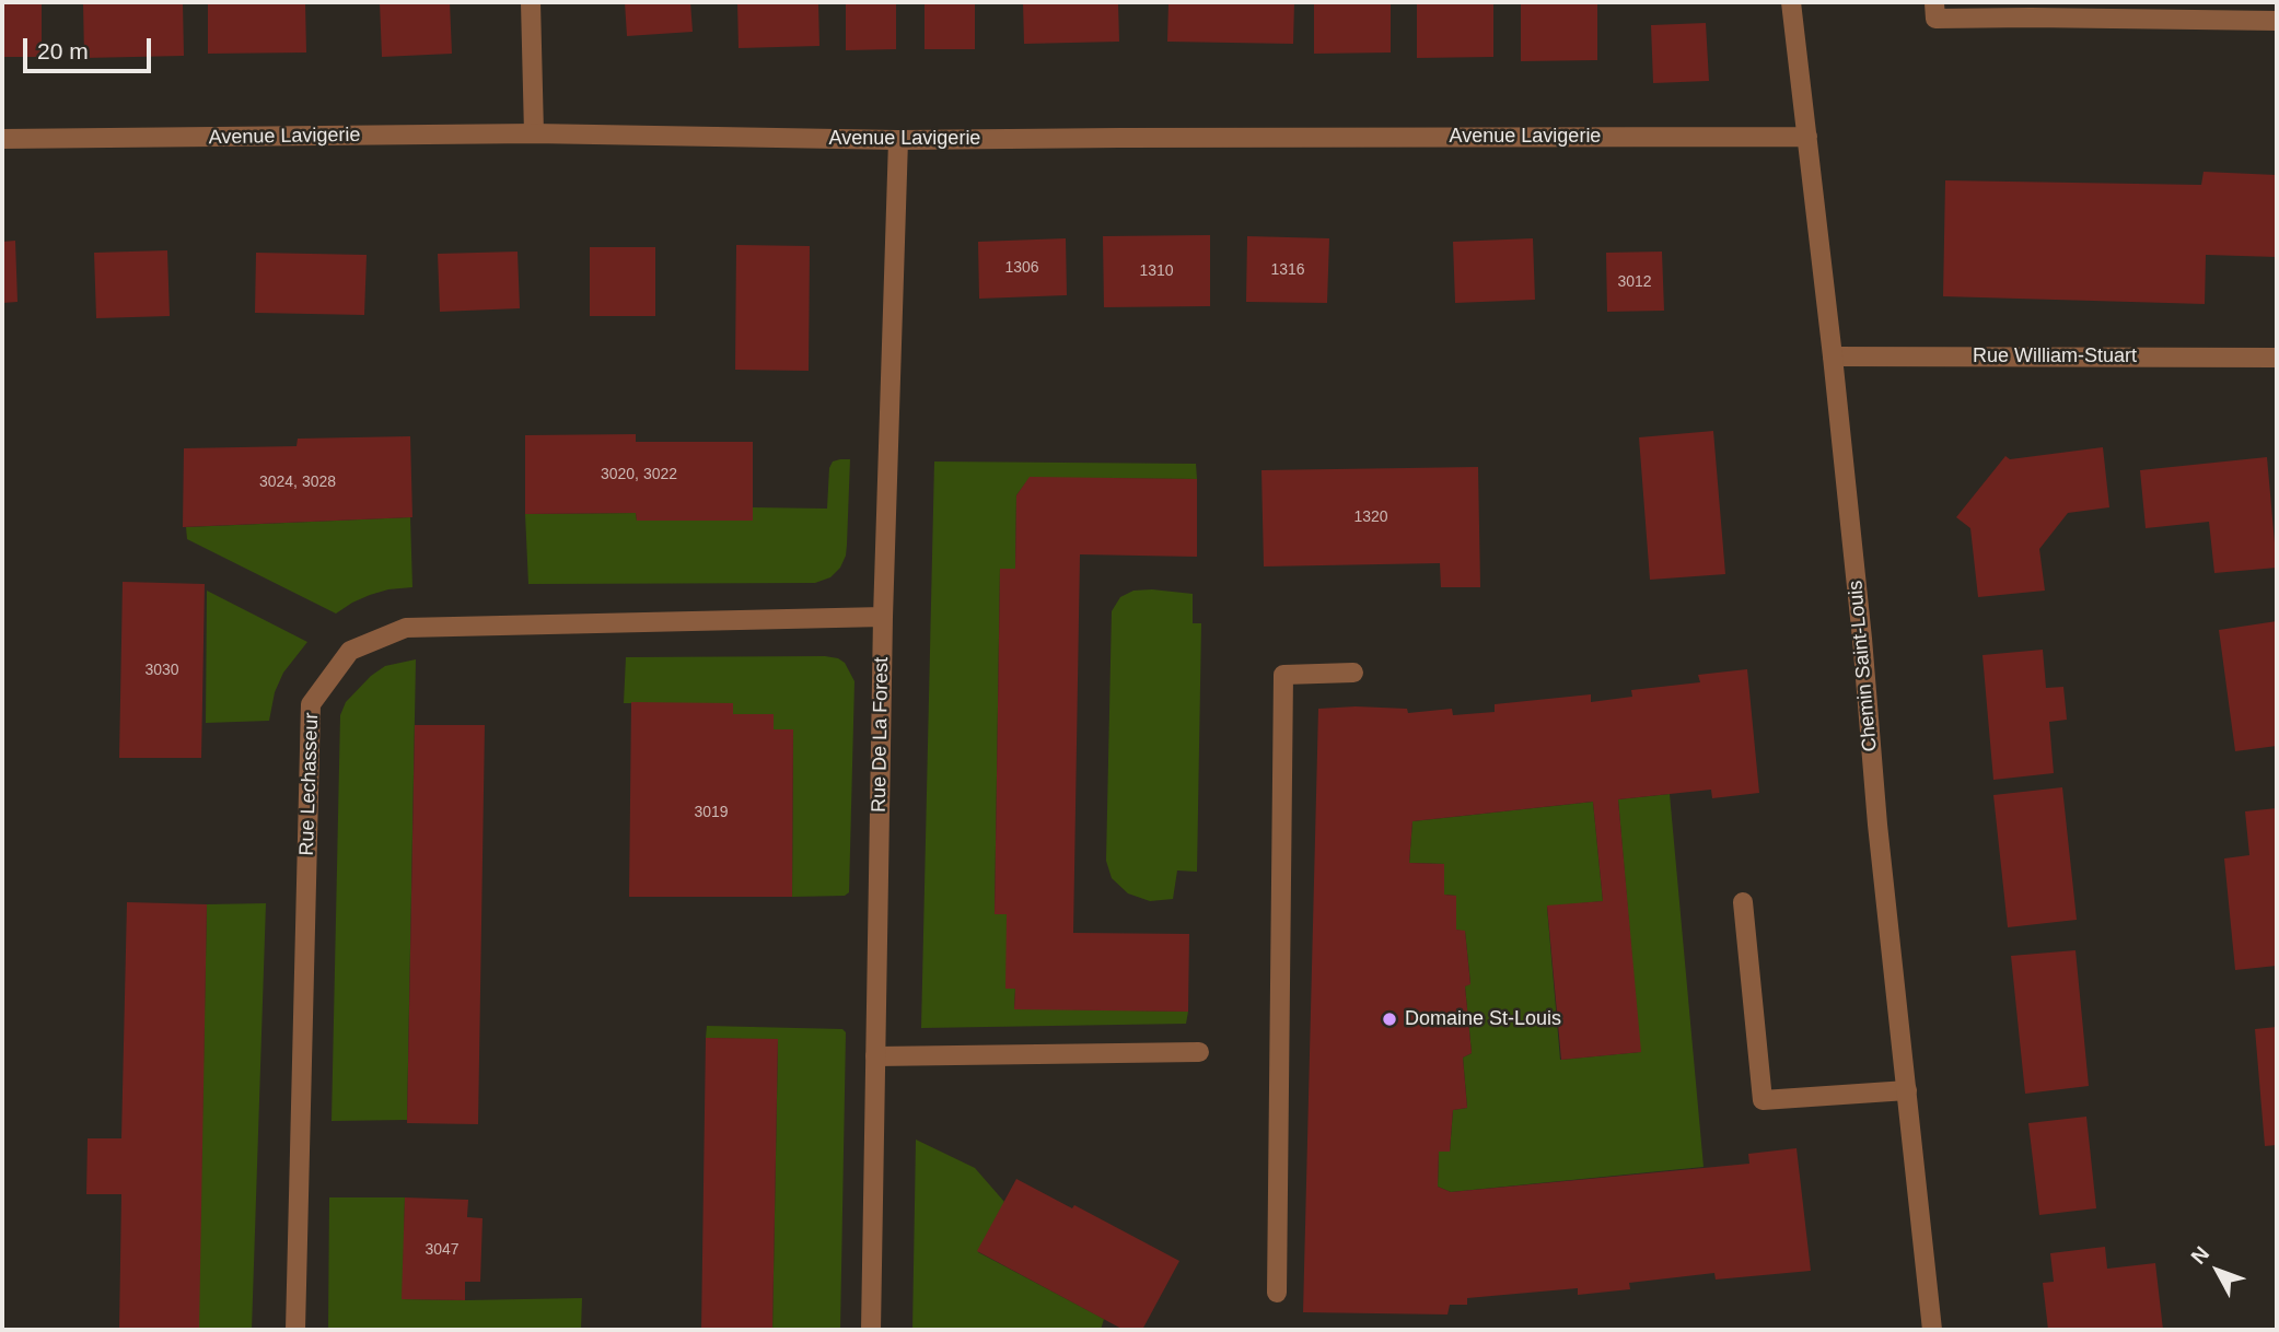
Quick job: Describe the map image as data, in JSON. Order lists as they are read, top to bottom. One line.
{"streets":{"street":["Avenue Lavigerie","Rue William-Stuart","Chemin Saint-Louis","Rue De La Forest","Rue Lechasseur"]},"crossings":[["Avenue Lavigerie","Chemin Saint-Louis"],["Avenue Lavigerie","Rue De La Forest"],["Rue William-Stuart","Chemin Saint-Louis"],["Rue De La Forest","Rue Lechasseur"]],"places":["Domaine St-Louis"],"house_numbers":["1306","1316","1310","3012","3020, 3022","3024, 3028","1320","3030","3019","3047"],"scale_bar":"20 m","north":"top left"}
